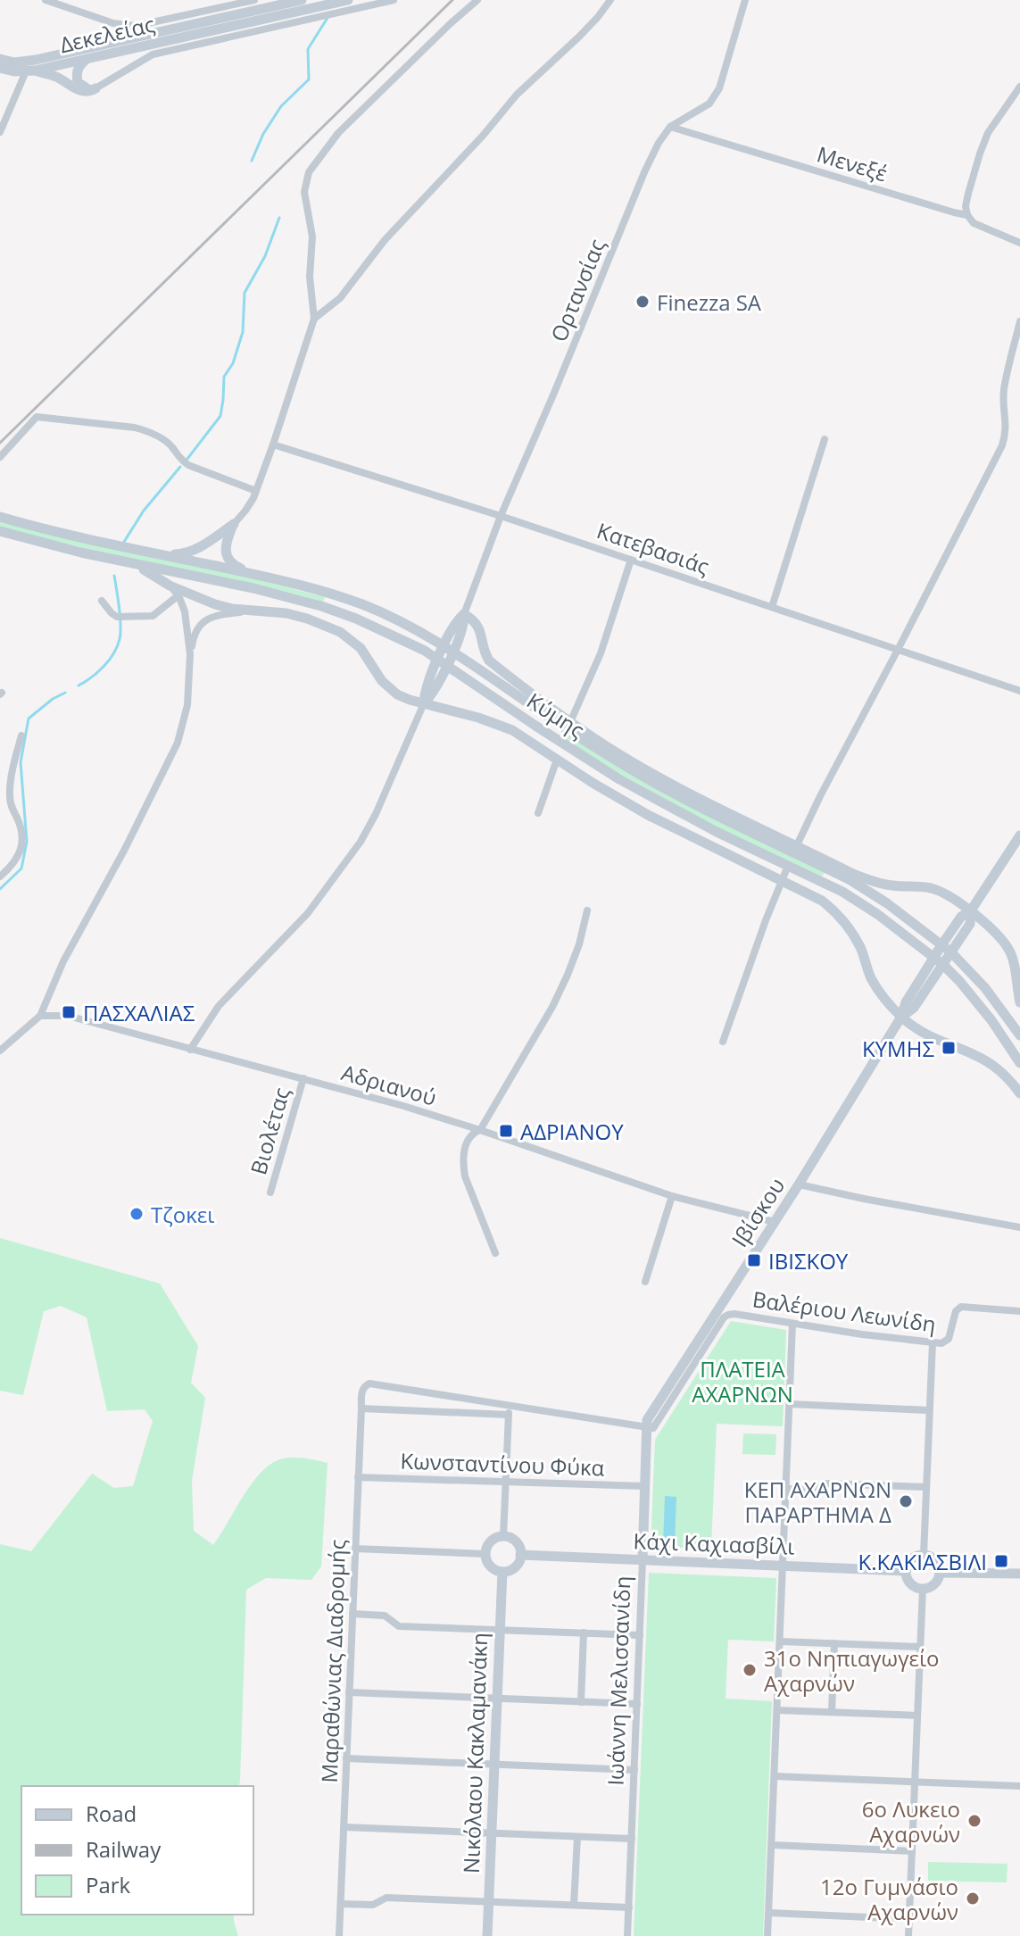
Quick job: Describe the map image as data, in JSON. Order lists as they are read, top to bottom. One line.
{"streets":{"street":["Δεκελείας","Μενεξέ","Ορτανσίας","Κατεβασιάς","Κύμης","Αδριανού","Βιολέτας","Ιβίσκου","Βαλέριου Λεωνίδη","Κωνσταντίνου Φύκα","Κάχι Καχιασβίλι","Μαραθώνιας Διαδρομής","Ιωάννη Μελισσανίδη","Νικόλαου Κακλαμανάκη"]},"crossings":[["Μενεξέ","Ορτανσίας"],["Ορτανσίας","Κατεβασιάς"],["Κύμης","Ιβίσκου"],["Αδριανού","Βιολέτας"],["Αδριανού","Ιβίσκου"],["Ιβίσκου","Βαλέριου Λεωνίδη"],["Ιβίσκου","Ιωάννη Μελισσανίδη"],["Βαλέριου Λεωνίδη","Ιωάννη Μελισσανίδη"],["Κωνσταντίνου Φύκα","Μαραθώνιας Διαδρομής"],["Κωνσταντίνου Φύκα","Ιωάννη Μελισσανίδη"],["Κάχι Καχιασβίλι","Ιωάννη Μελισσανίδη"],["Κάχι Καχιασβίλι","Νικόλαου Κακλαμανάκη"]],"parks":["ΠΛΑΤΕΙΑ ΑΧΑΡΝΩΝ"],"places":{"other":["Finezza SA","Τζοκει","ΚΕΠ ΑΧΑΡΝΩΝ ΠΑΡΑΡΤΗΜΑ Δ","31ο Νηπιαγωγείο Αχαρνών","6ο Λυκειο Αχαρνών","12ο Γυμνάσιο Αχαρνών"],"transit":["ΠΑΣΧΑΛΙΑΣ","ΚΥΜΗΣ","ΑΔΡΙΑΝΟΥ","ΙΒΙΣΚΟΥ","Κ.ΚΑΚΙΑΣΒΙΛΙ"]},"legend":["Road","Railway","Park"]}
